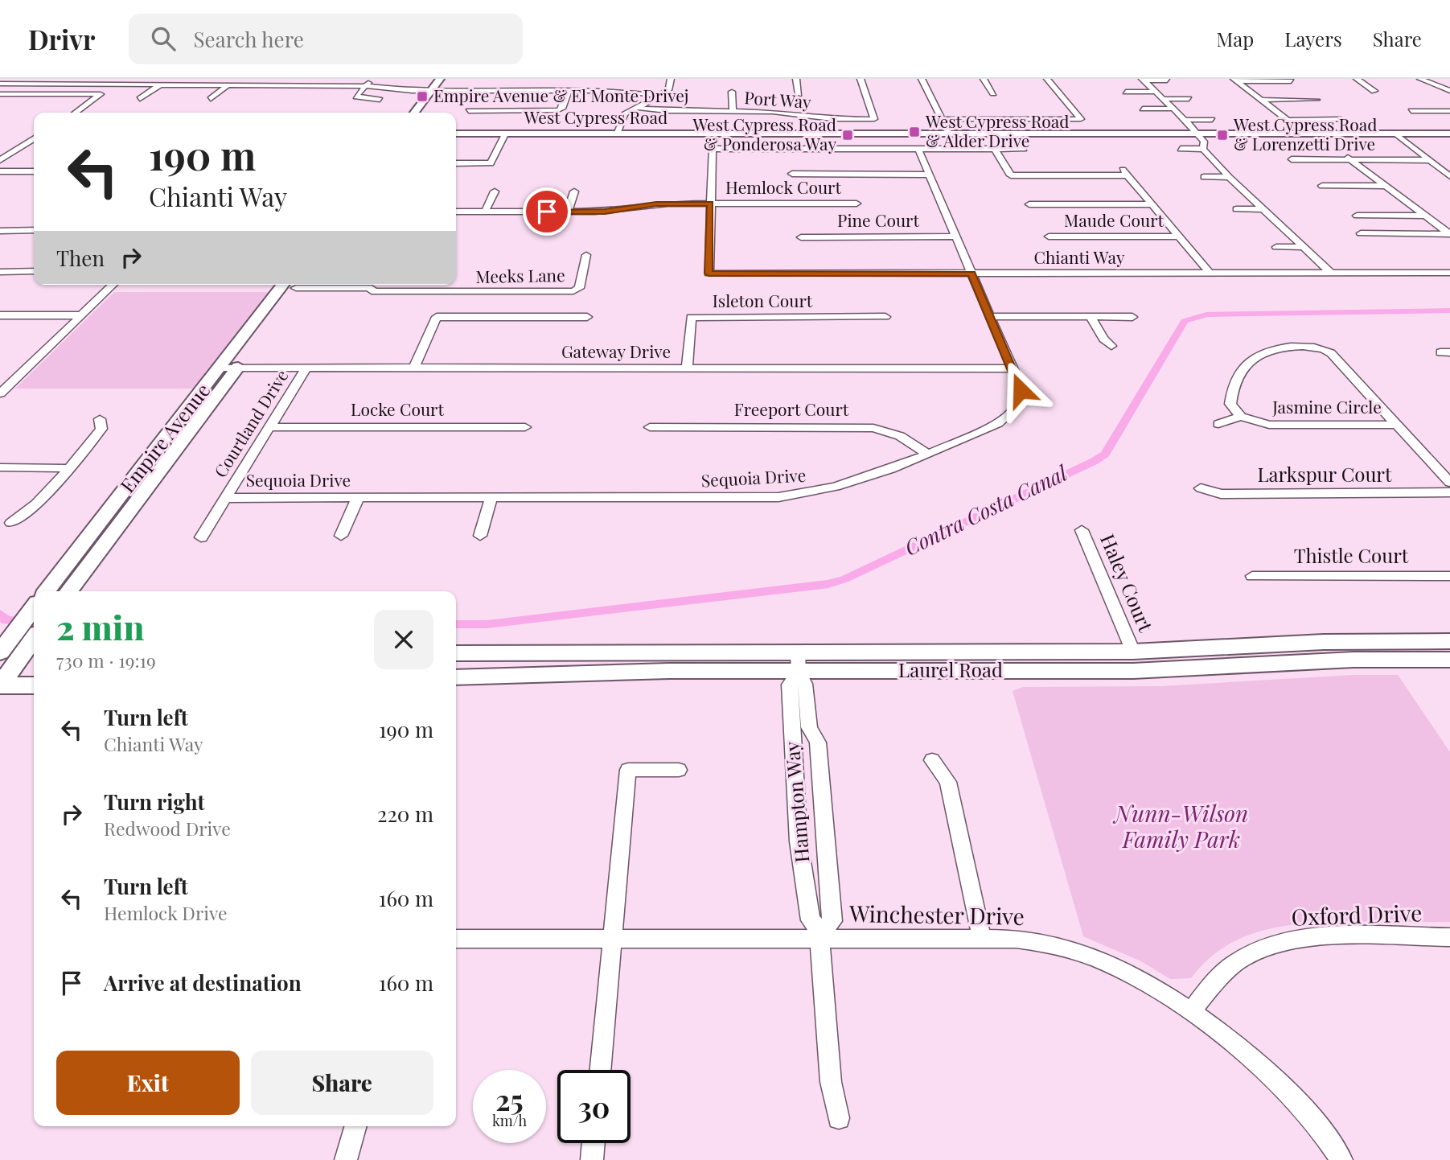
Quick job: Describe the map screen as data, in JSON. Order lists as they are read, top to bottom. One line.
{"streets":{"main road":["West Cypress Road","Empire Avenue","Laurel Road"],"street":["Port Way","Hemlock Court","Pine Court","Maude Court","Chianti Way","Meeks Lane","Isleton Court","Gateway Drive","Jasmine Circle","Locke Court","Freeport Court","Courtland Drive","Larkspur Court","Sequoia Drive","Thistle Court","Haley Court","Hampton Way","Winchester Drive","Oxford Drive"]},"crossings":[["Hemlock Court","Chianti Way"],["Pine Court","Sequoia Drive"],["Chianti Way","Sequoia Drive"],["Isleton Court","Gateway Drive"],["Gateway Drive","Courtland Drive"],["Gateway Drive","Empire Avenue"],["Gateway Drive","Sequoia Drive"],["Locke Court","Courtland Drive"],["Freeport Court","Sequoia Drive"],["Courtland Drive","Sequoia Drive"],["Haley Court","Laurel Road"],["Laurel Road","Hampton Way"],["Hampton Way","Winchester Drive"],["Winchester Drive","Oxford Drive"]],"water":["Contra Costa Canal"],"parks":["Nunn-Wilson Family Park"],"places":{"transit":["Empire Avenue & El Monte Drivej","West Cypress Road & Alder Drive","West Cypress Road & Ponderosa Way","West Cypress Road & Lorenzetti Drive"]},"page":{"header":"Drivr","search":"Search here","nav":["Map","Layers","Share"],"turn":["190 m","Chianti Way"],"then":"Then","heading":["2 min","730 m · 19:19"],"list":[{"name":"Turn left","note":"Chianti Way","value":"190 m"},{"name":"Turn right","note":"Redwood Drive","value":"220 m"},{"name":"Turn left","note":"Hemlock Drive","value":"160 m"},{"name":"Arrive at destination","value":"160 m"}],"buttons":["Exit","Share"],"speed":"25 km/h","limit":"30"}}
